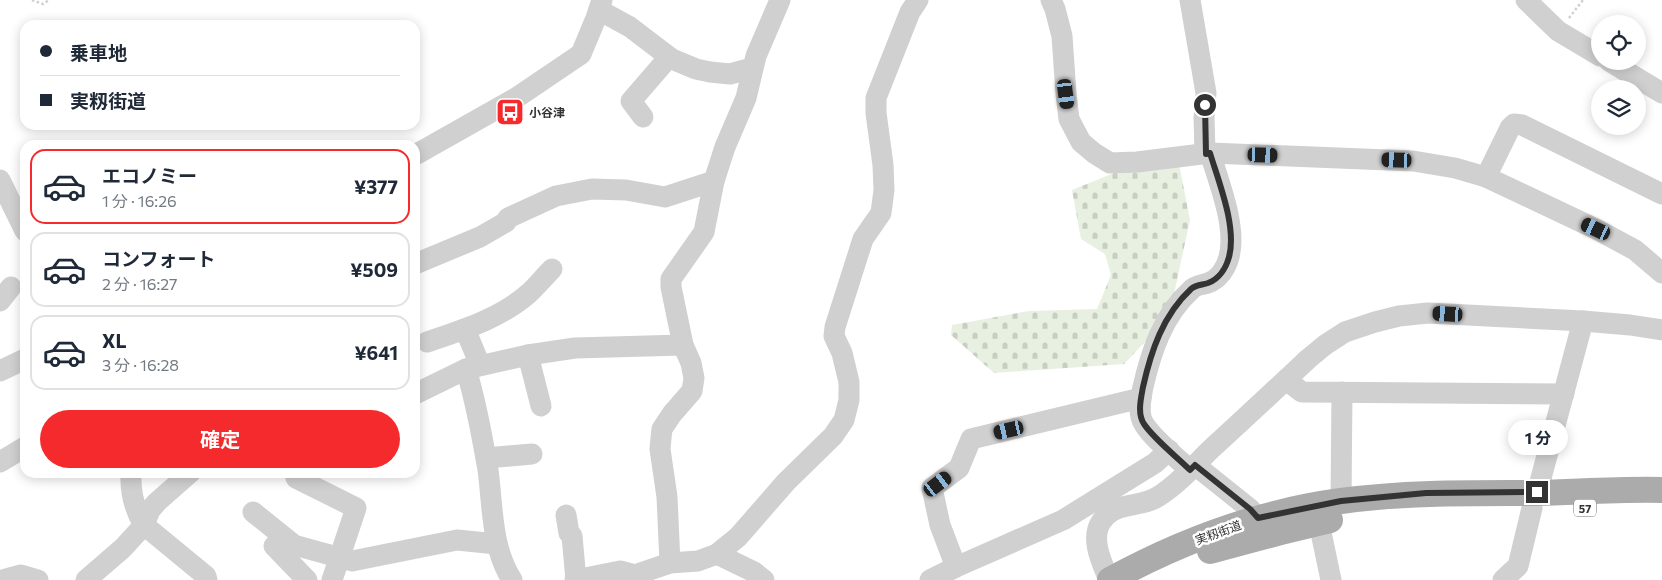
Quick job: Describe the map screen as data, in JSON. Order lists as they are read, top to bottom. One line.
{"streets":{"main road":["57","実籾街道"]},"places":{"bus stop":["小谷津"]},"page":{"banner":["乗車地","実籾街道"],"list":[{"name":"エコノミー","note":"1 分 · 16:26","value":"¥377"},{"name":"コンフォート","note":"2 分 · 16:27","value":"¥509"},{"name":"XL","note":"3 分 · 16:28","value":"¥641"}],"buttons":"確定","bubble":"1 分"}}
